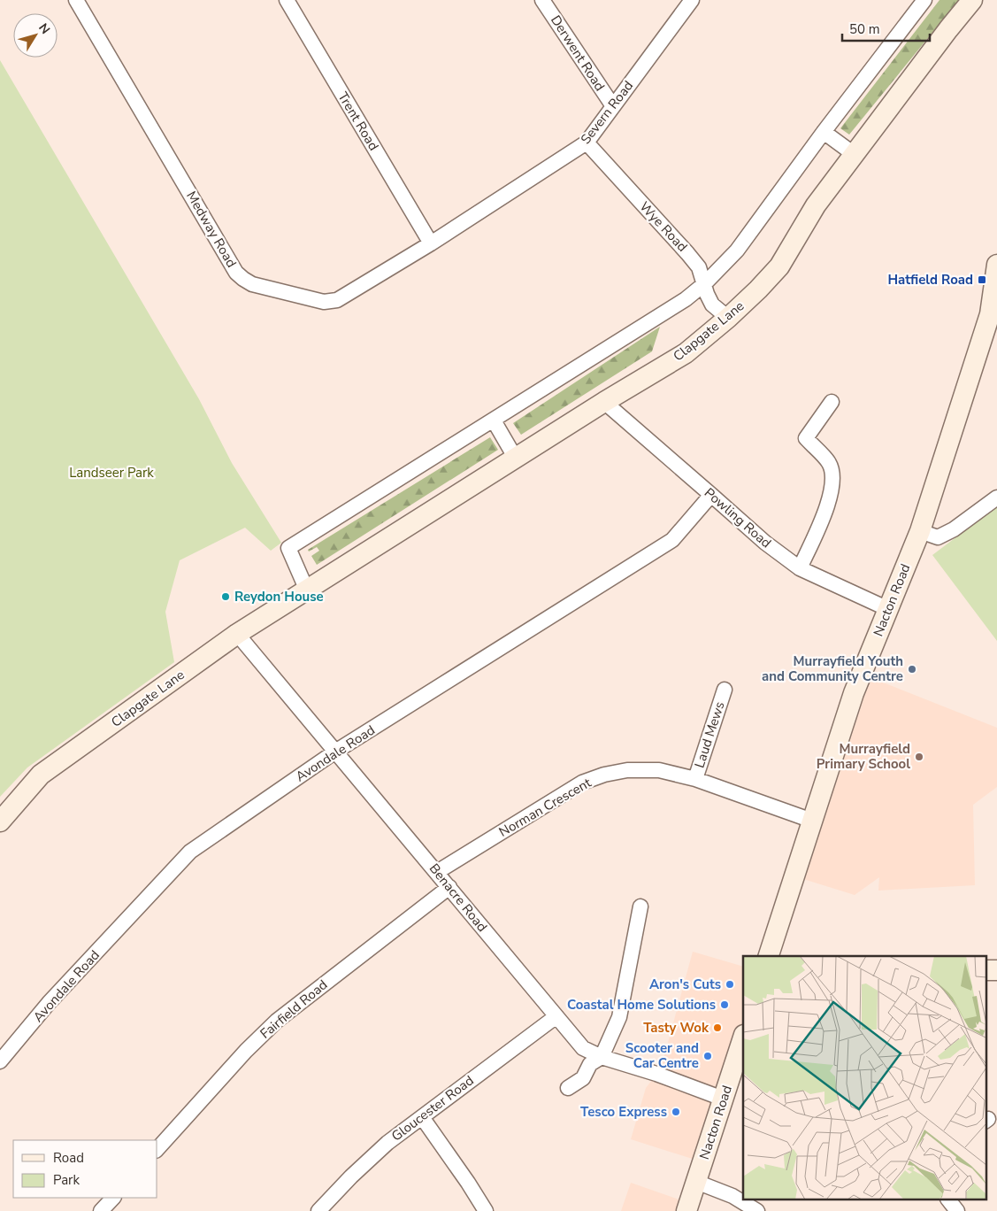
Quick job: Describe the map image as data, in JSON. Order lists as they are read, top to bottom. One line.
{"streets":{"street":["Derwent Road","Severn Road","Trent Road","Wye Road","Medway Road","Clapgate Lane","Powling Road","Nacton Road","Laud Mews","Avondale Road","Norman Crescent","Benacre Road","Fairfield Road","Gloucester Road"]},"crossings":[["Derwent Road","Severn Road"],["Severn Road","Trent Road"],["Severn Road","Wye Road"],["Severn Road","Medway Road"],["Trent Road","Medway Road"],["Wye Road","Clapgate Lane"],["Clapgate Lane","Powling Road"],["Clapgate Lane","Benacre Road"],["Powling Road","Nacton Road"],["Powling Road","Avondale Road"],["Nacton Road","Norman Crescent"],["Nacton Road","Benacre Road"],["Laud Mews","Norman Crescent"],["Avondale Road","Benacre Road"],["Norman Crescent","Benacre Road"],["Benacre Road","Fairfield Road"],["Benacre Road","Gloucester Road"]],"parks":["Landseer Park"],"places":{"transit":["Hatfield Road"],"other":["Reydon House","Murrayfield Youth and Community Centre","Murrayfield Primary School","Aron's Cuts","Coastal Home Solutions","Tasty Wok","Scooter and Car Centre","Tesco Express"]},"legend":["Road","Park"],"scale_bar":"50 m","north":"top right"}
